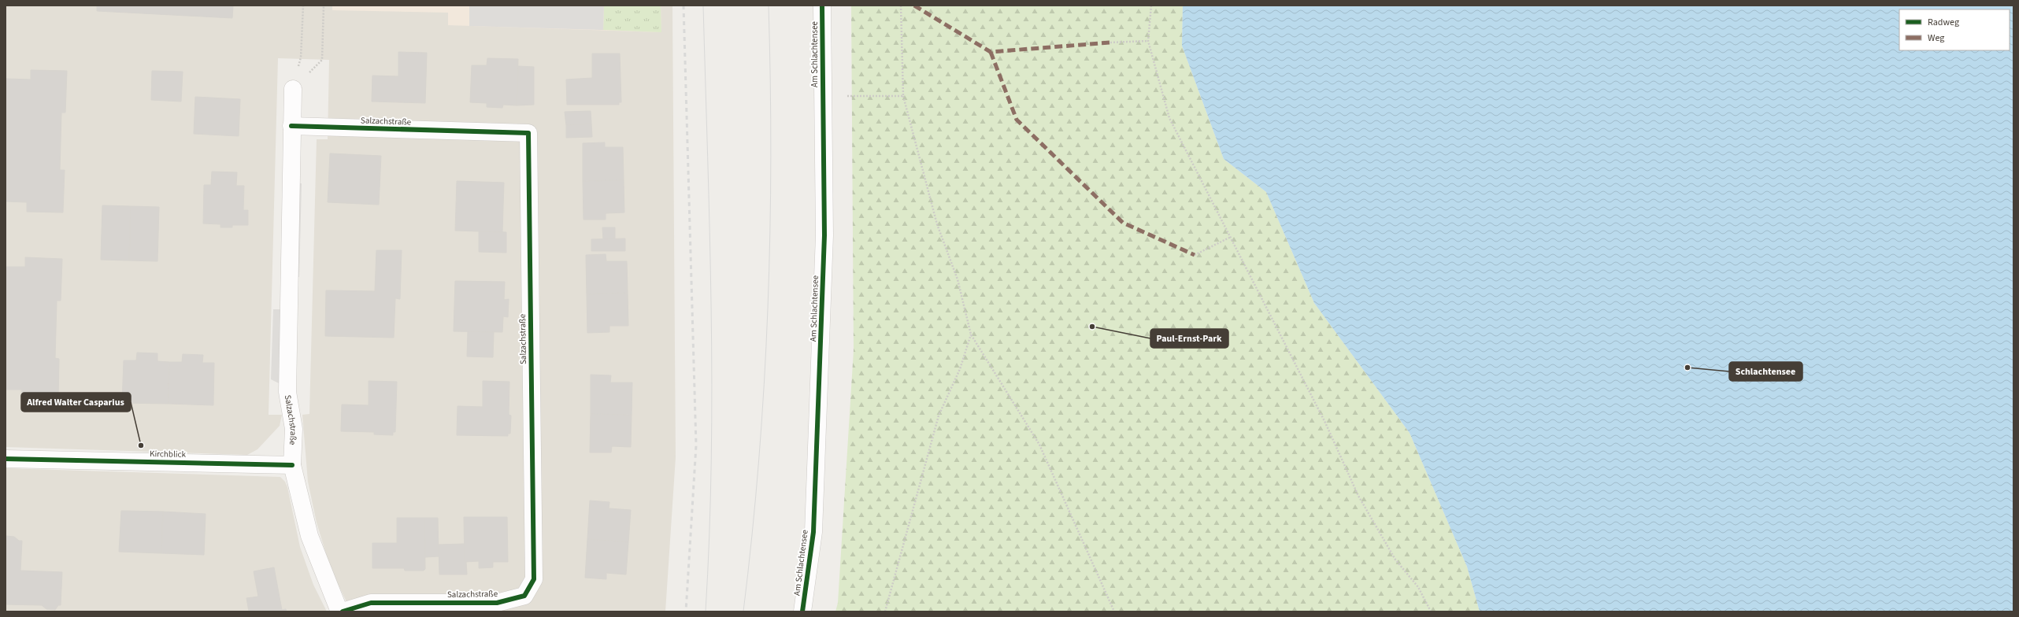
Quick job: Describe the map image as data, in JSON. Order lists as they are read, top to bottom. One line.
{"streets":{"street":["Am Schlachtensee","Salzachstraße","Kirchblick"]},"crossings":[["Salzachstraße","Kirchblick"]],"places":["Paul-Ernst-Park","Schlachtensee","Alfred Walter Casparius"],"legend":["Radweg","Weg"]}
